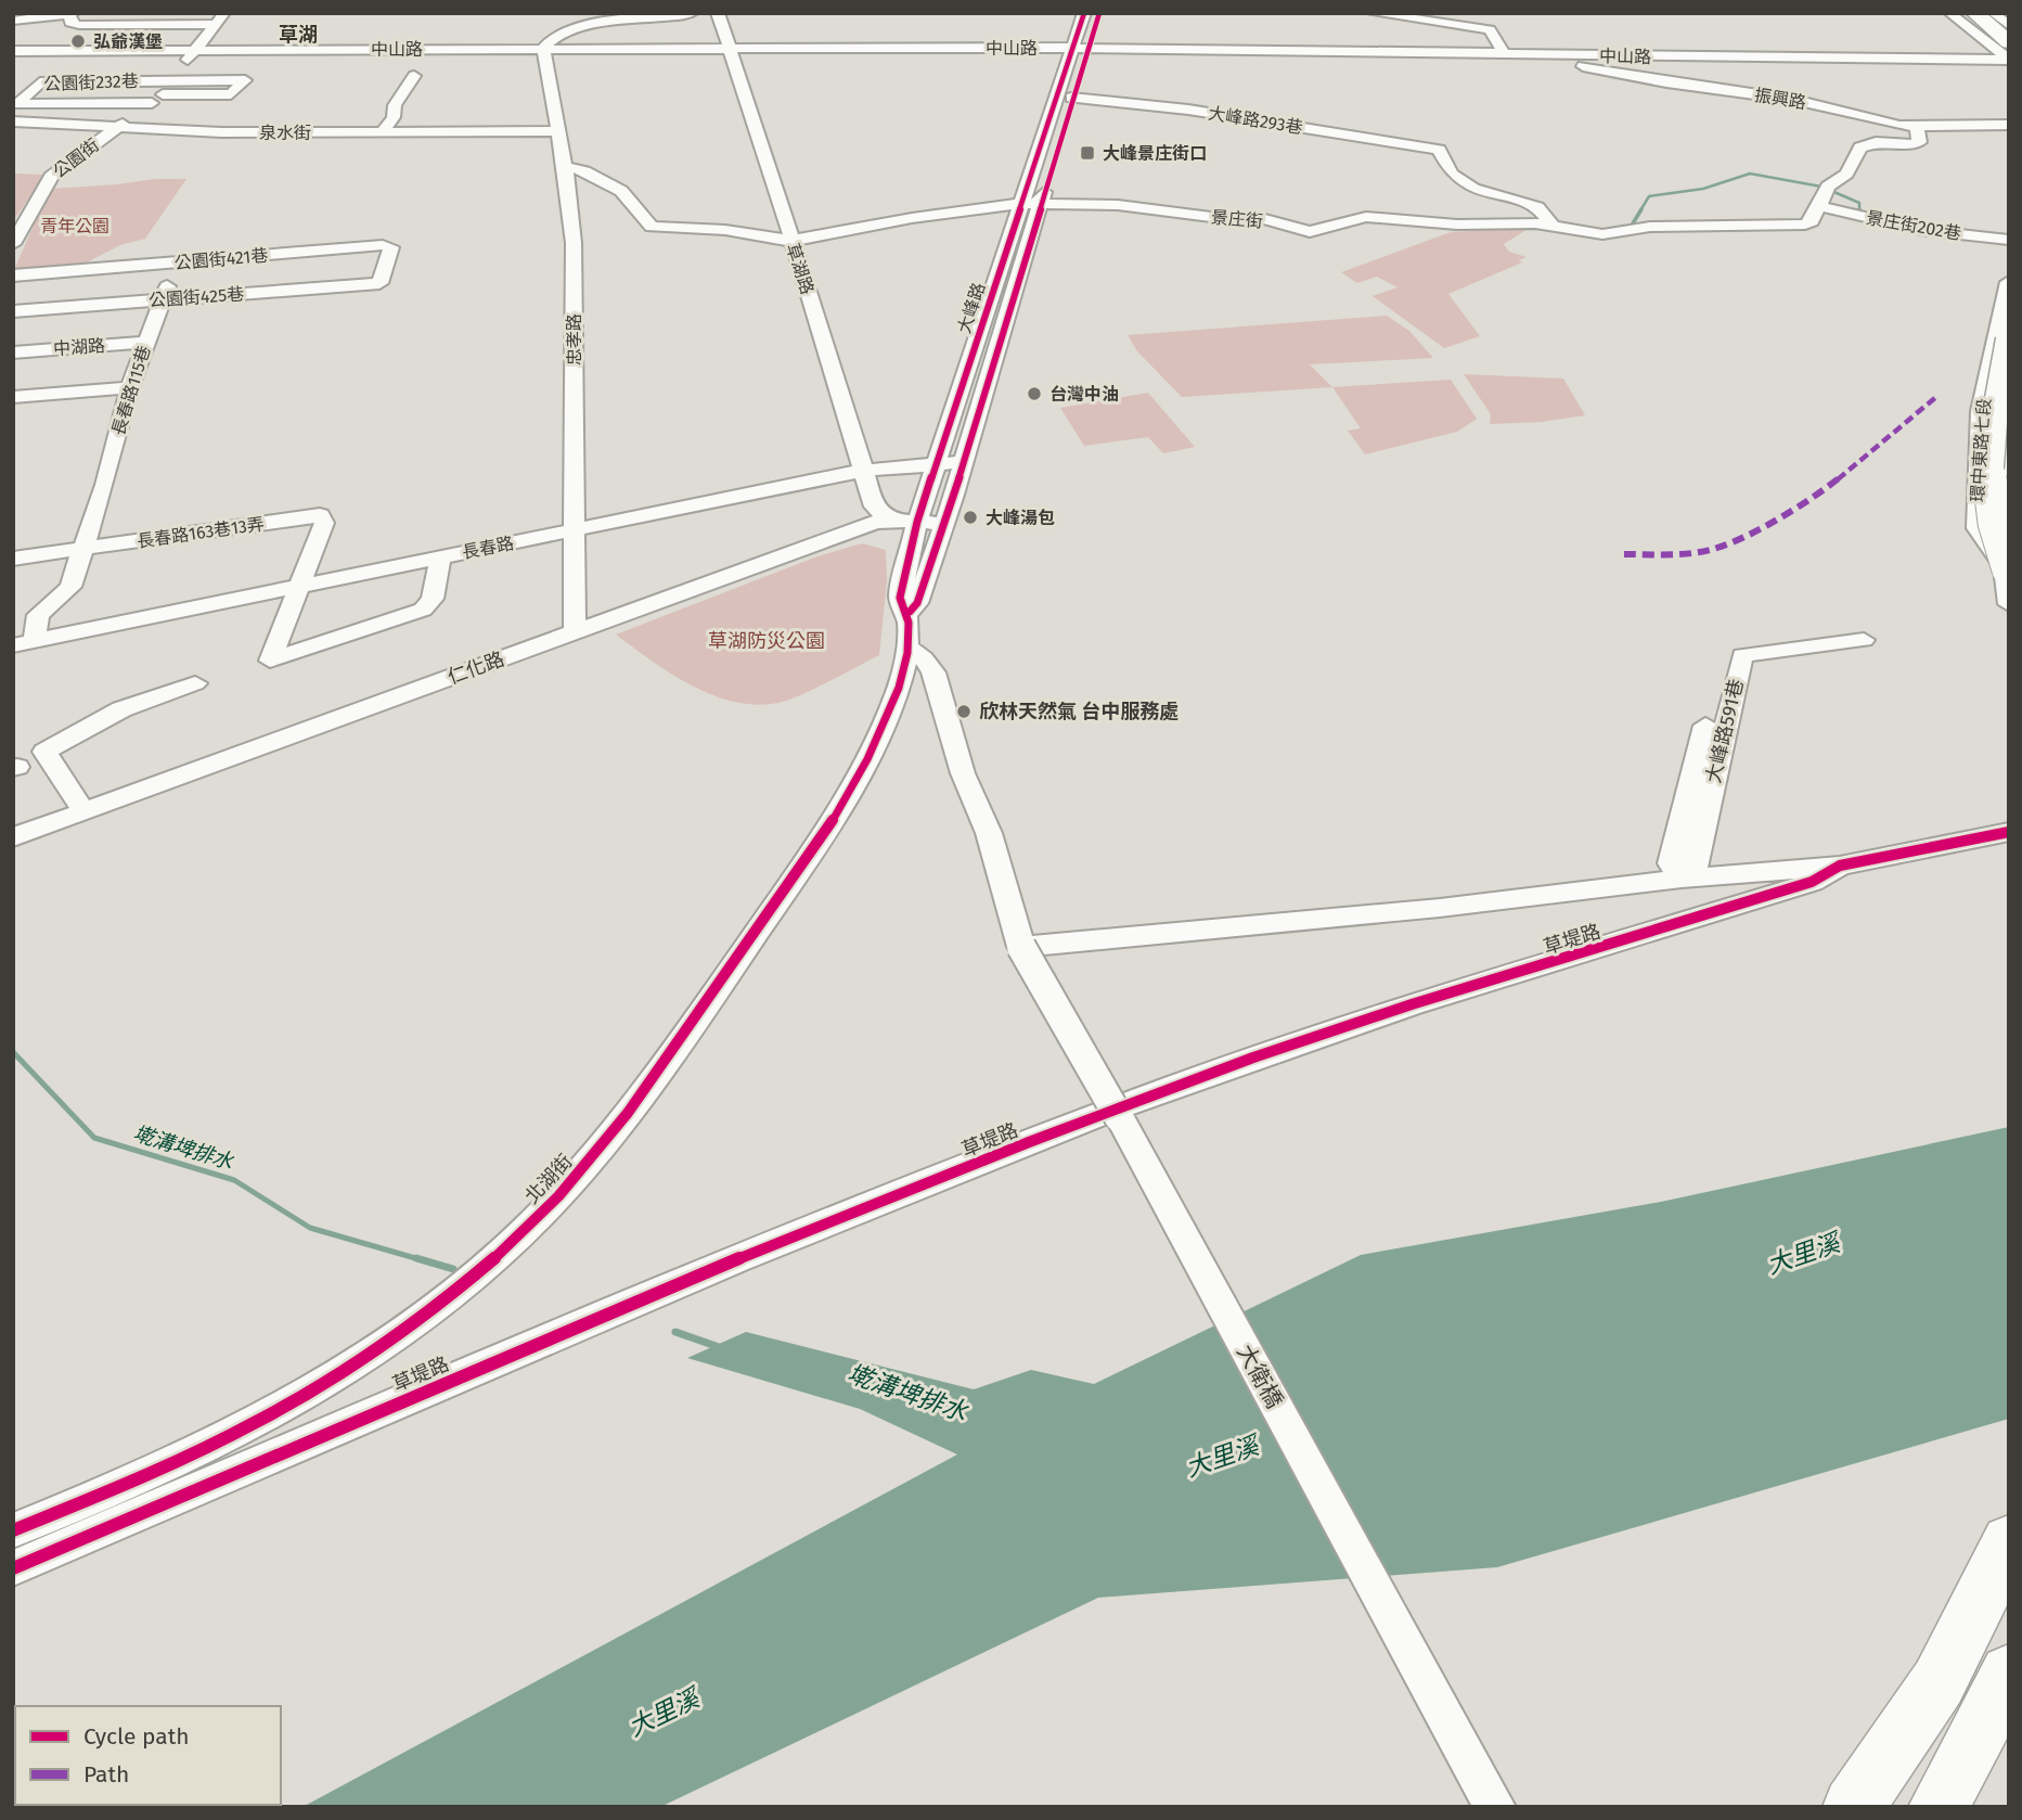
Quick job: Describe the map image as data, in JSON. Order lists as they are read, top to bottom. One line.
{"streets":{"street":["中山路","公園街232巷","振興路","大峰路293巷","泉水街","公園街","景庄街","景庄街202巷","公園街421巷","草湖路","公園街425巷","大峰路","忠孝路","中湖路","長春路115巷","環中東路七段","長春路163巷13弄","長春路","仁化路","大峰路591巷","草堤路","北湖街","大衛橋"]},"crossings":[["中山路","振興路"],["中山路","公園街"],["中山路","草湖路"],["中山路","大峰路"],["中山路","忠孝路"],["公園街232巷","公園街"],["振興路","景庄街"],["大峰路293巷","景庄街"],["大峰路293巷","大峰路"],["泉水街","公園街"],["泉水街","忠孝路"],["景庄街","景庄街202巷"],["景庄街","草湖路"],["景庄街","大峰路"],["景庄街","忠孝路"],["公園街421巷","公園街425巷"],["公園街421巷","長春路115巷"],["草湖路","長春路"],["草湖路","仁化路"],["公園街425巷","長春路115巷"],["大峰路","長春路"],["大峰路","仁化路"],["大峰路","北湖街"],["忠孝路","長春路"],["忠孝路","仁化路"],["中湖路","長春路115巷"],["長春路115巷","長春路163巷13弄"],["長春路115巷","長春路"],["長春路163巷13弄","長春路"],["大峰路591巷","草堤路"],["草堤路","大衛橋"]],"districts":["草湖"],"water":["墘溝埤排水","大里溪"],"parks":["青年公園","草湖防災公園"],"places":{"other":["弘爺漢堡","台灣中油","大峰湯包","欣林天然氣 台中服務處"],"transit":["大峰景庄街口"]},"legend":["Cycle path","Path"]}
